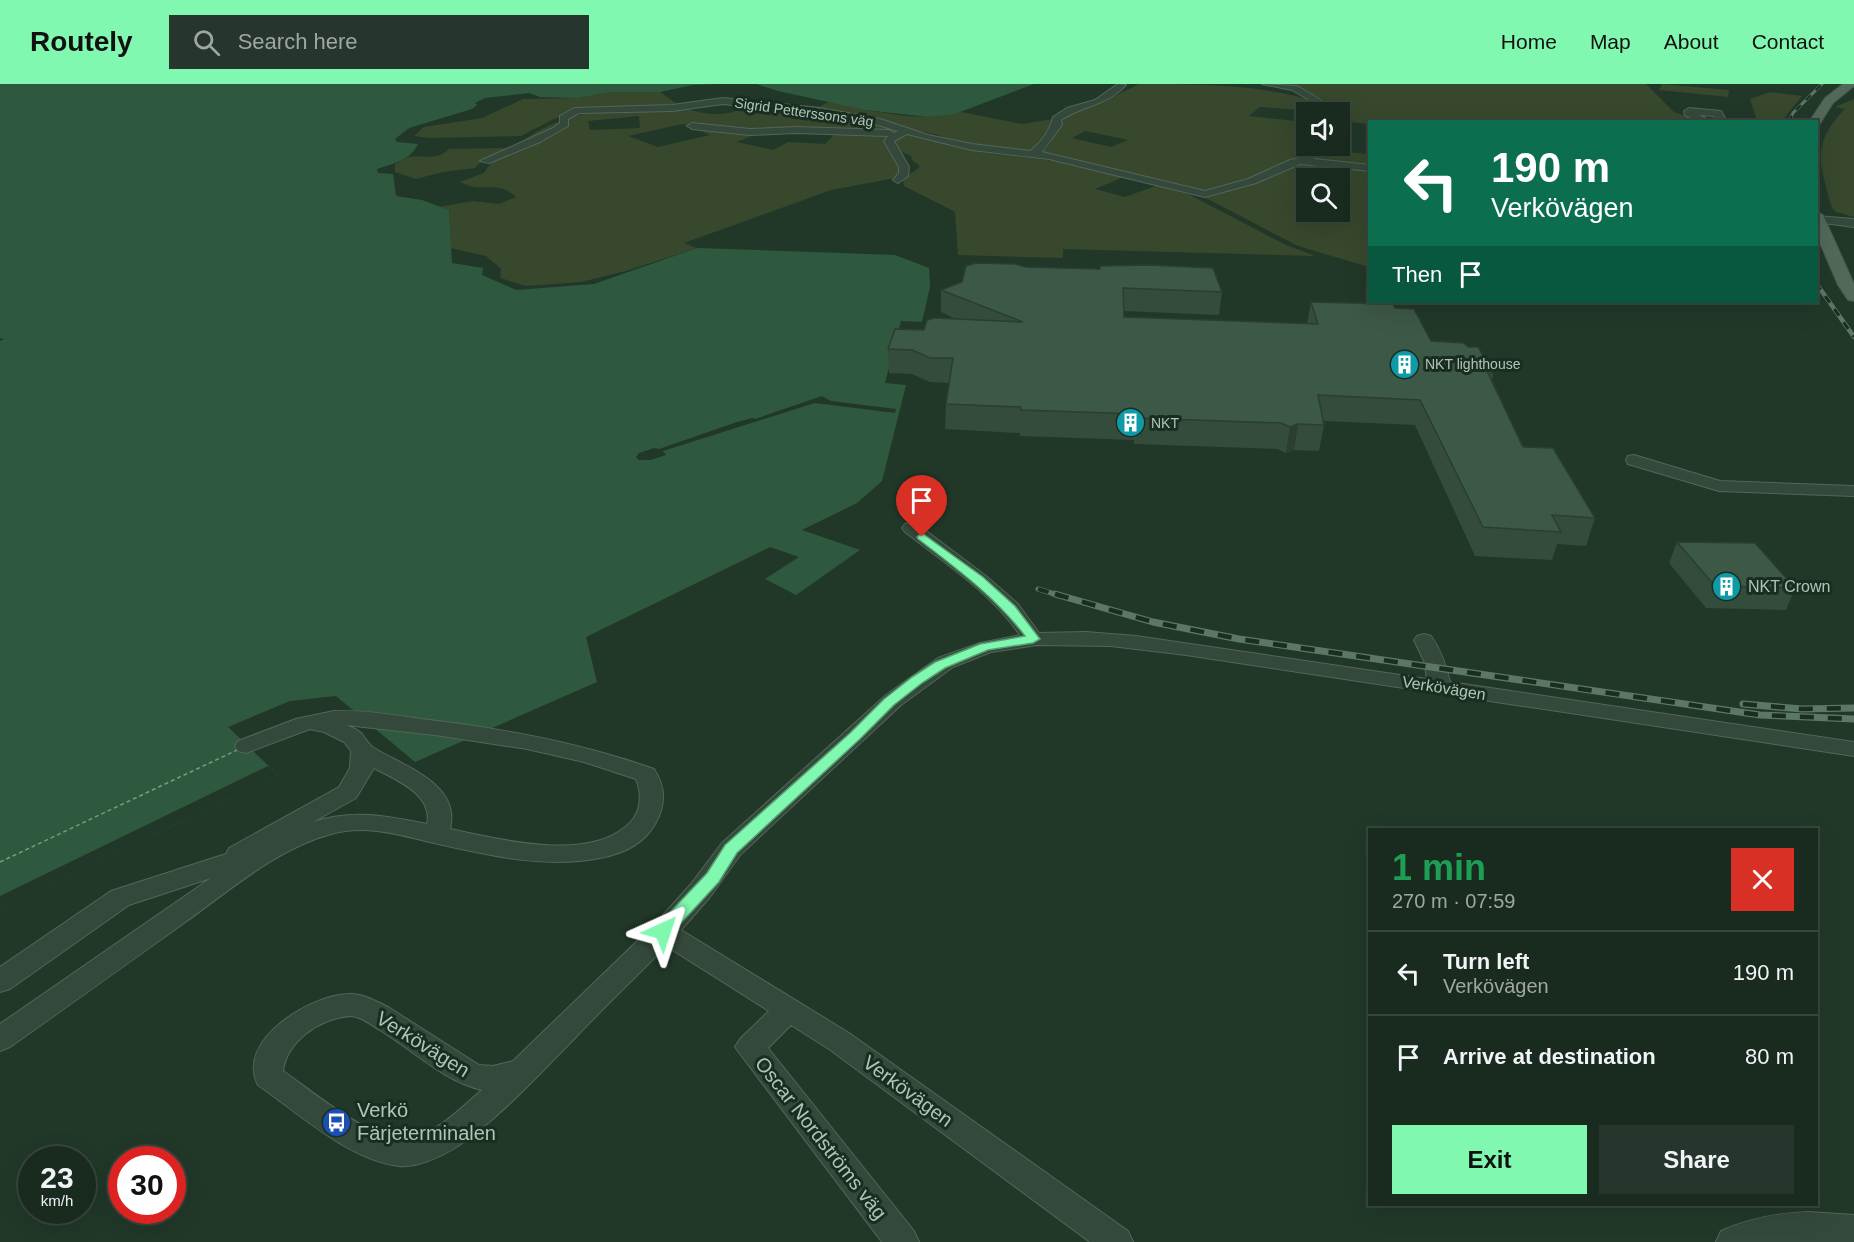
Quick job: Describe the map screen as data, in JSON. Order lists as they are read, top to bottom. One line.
{"streets":{"street":["Sigrid Petterssons väg","Verkövägen","Oscar Nordströms väg"]},"crossings":[["Verkövägen","Oscar Nordströms väg"]],"places":{"building":["NKT lighthouse","NKT","NKT Crown"],"bus stop":["Verkö Färjeterminalen"]},"page":{"header":"Routely","search":"Search here","nav":["Home","Map","About","Contact"],"turn":["190 m","Verkövägen"],"then":"Then","heading":["1 min","270 m · 07:59"],"list":[{"name":"Turn left","note":"Verkövägen","value":"190 m"},{"name":"Arrive at destination","value":"80 m"}],"buttons":["Exit","Share"],"speed":"23 km/h","limit":"30"}}
